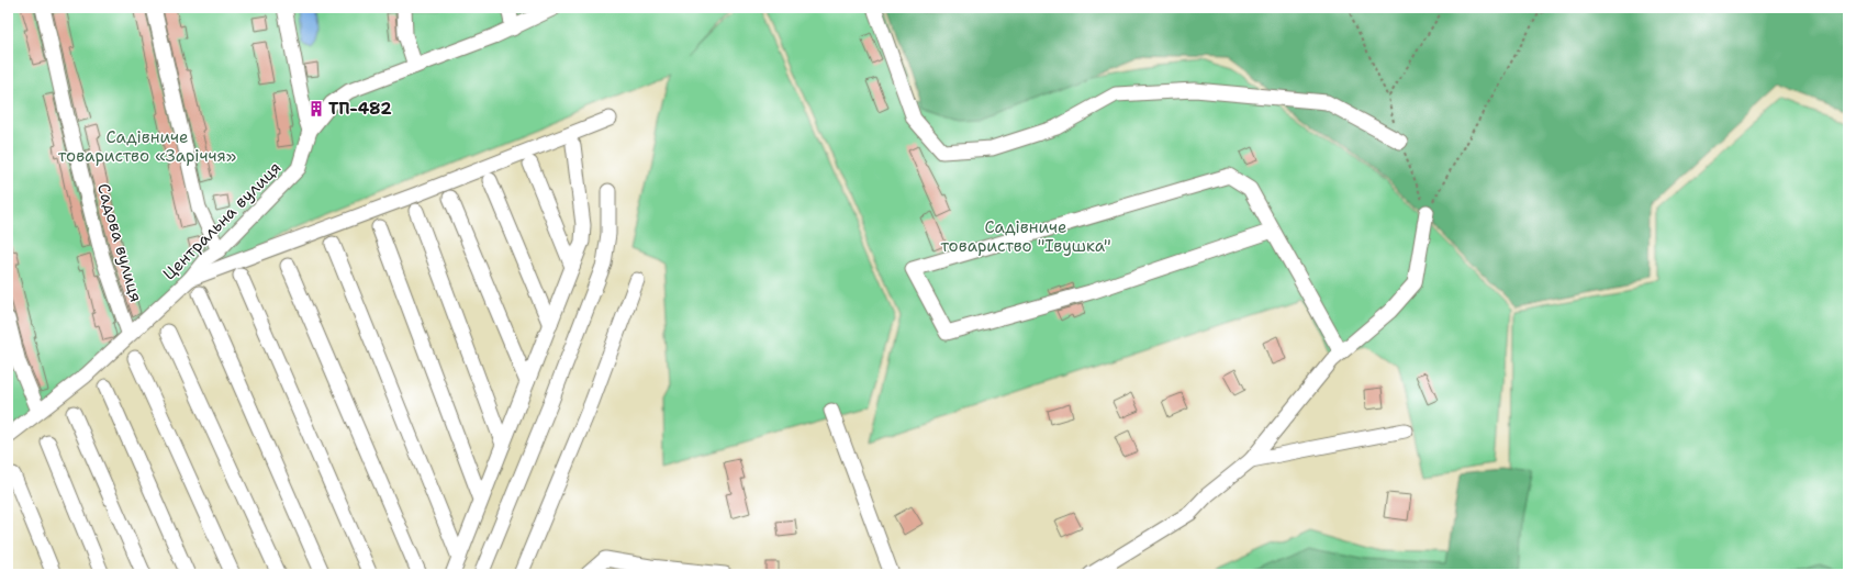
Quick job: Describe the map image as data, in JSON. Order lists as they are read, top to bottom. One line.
{"streets":{"street":["Центральна вулиця","Садова вулиця"]},"crossings":[["Центральна вулиця","Садова вулиця"]],"parks":["Садівниче товариство «Заріччя»","Садівниче товариство \"Івушка\""],"places":{"building":["ТП-482"]}}
